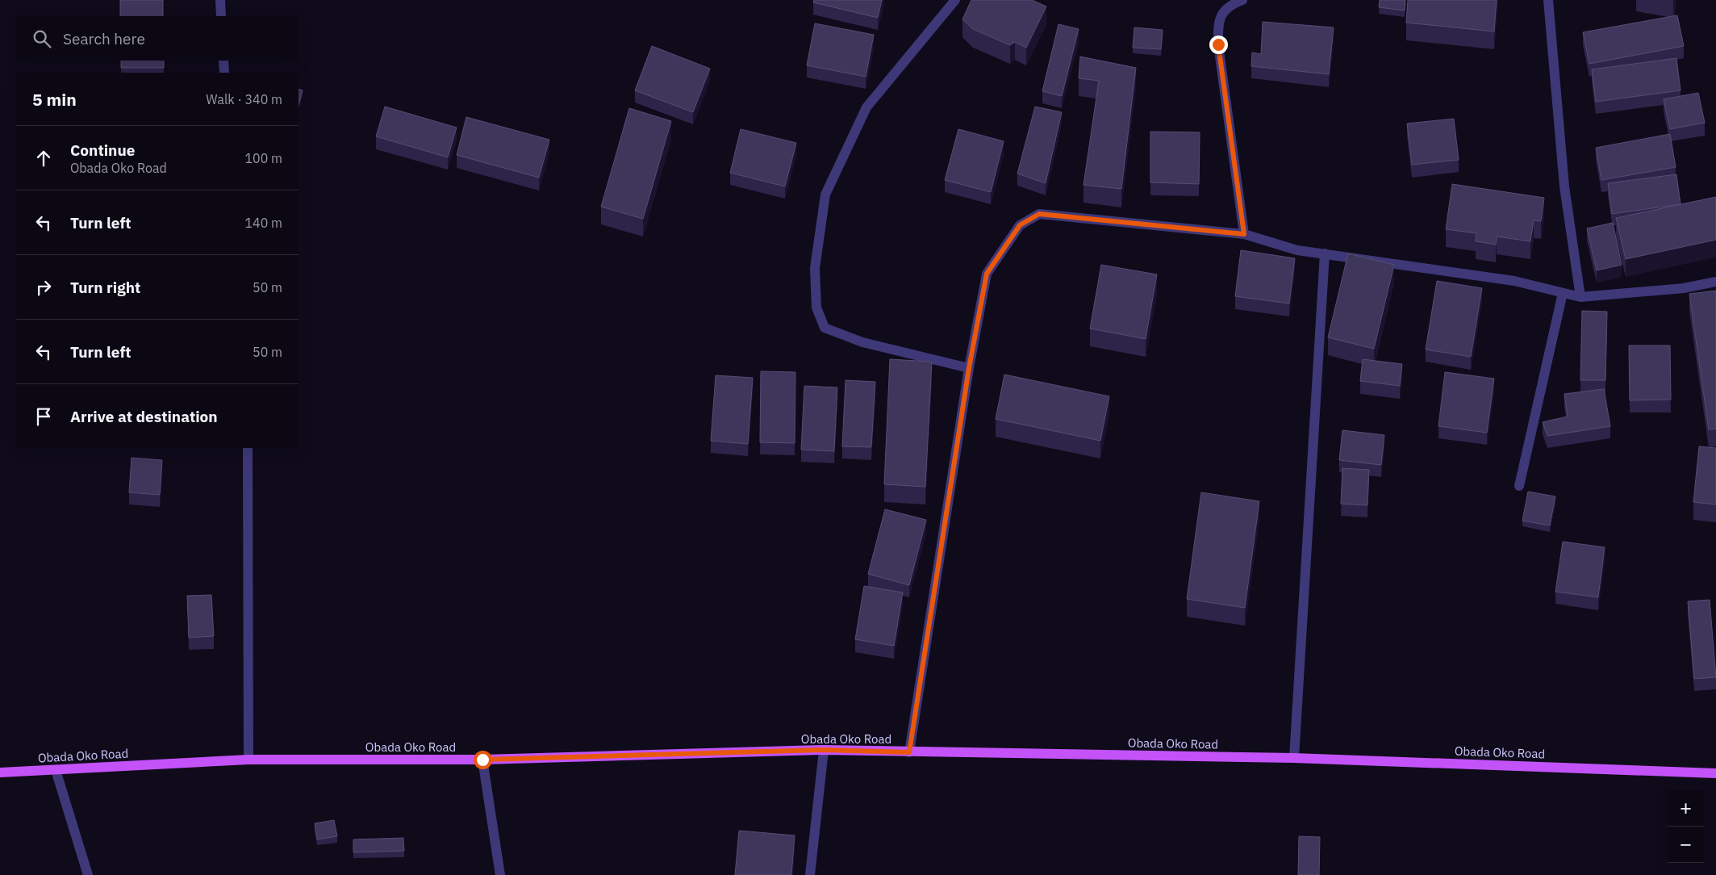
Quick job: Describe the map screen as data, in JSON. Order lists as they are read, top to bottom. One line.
{"streets":{"main road":["Obada Oko Road"]},"page":{"search":"Search here","heading":["5 min","Walk · 340 m"],"list":[["Continue","Obada Oko Road","100 m"],["Turn left","140 m"],["Turn right","50 m"],["Turn left","50 m"],"Arrive at destination"],"map_buttons":["+","−"]}}
